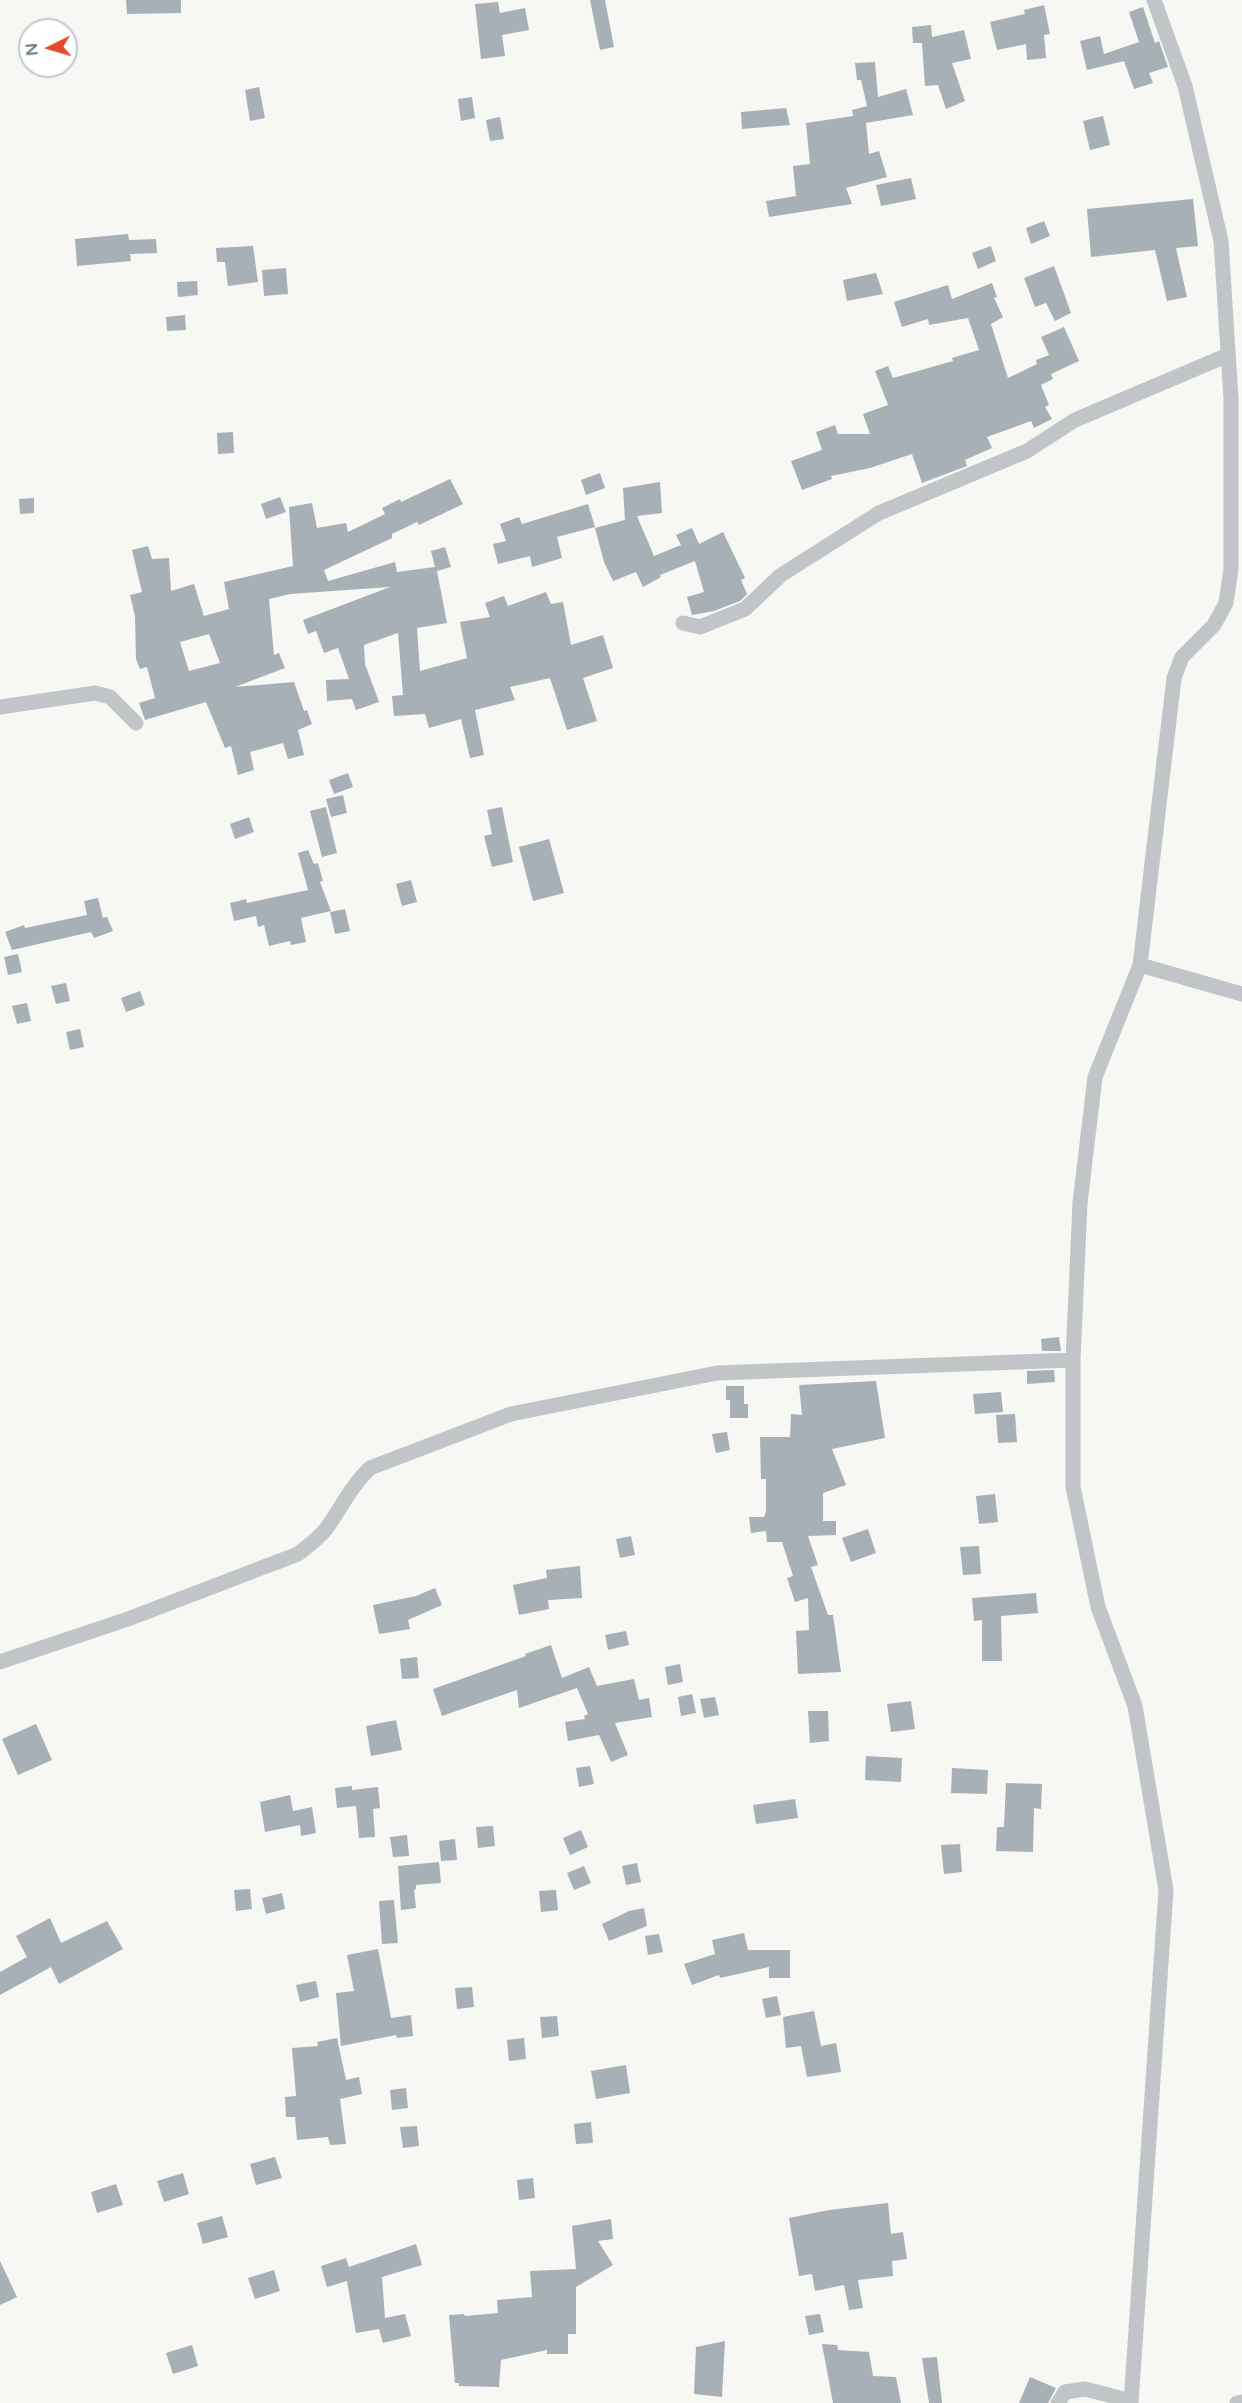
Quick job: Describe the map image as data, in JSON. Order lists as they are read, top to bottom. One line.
{"north":"left"}
